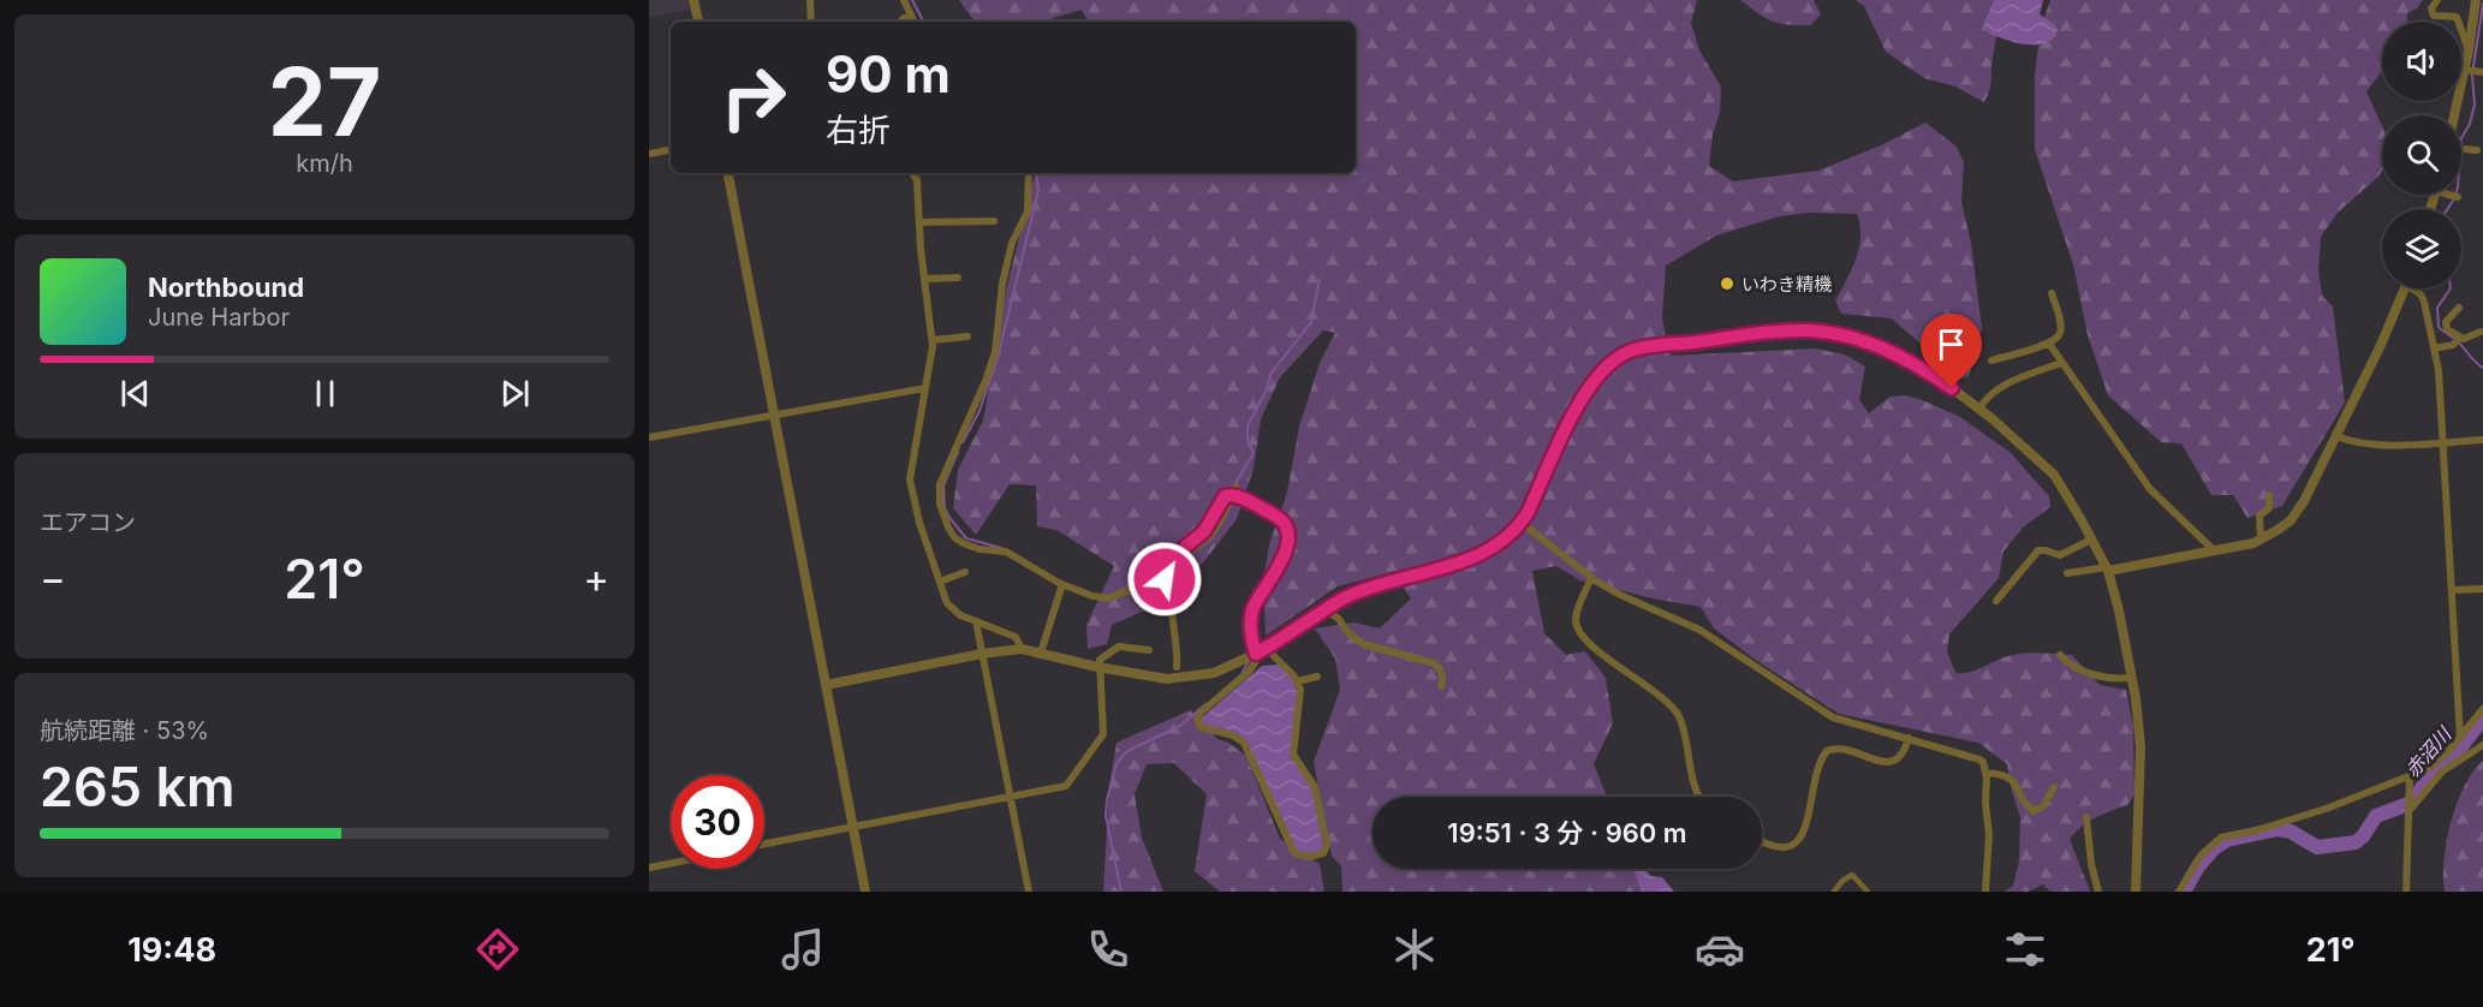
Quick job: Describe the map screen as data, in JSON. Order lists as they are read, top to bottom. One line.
{"water":["赤沼川"],"places":["いわき精機"],"page":{"tile":[["27","km/h"],"エアコン",["航続距離 · 53%","265 km"]],"turn":["90 m","右折"],"song":["Northbound","June Harbor"],"heat":["−","21°","+"],"limit":"30","trip":"19:51 · 3 分 · 960 m","tabs":["19:48","21°"]}}
